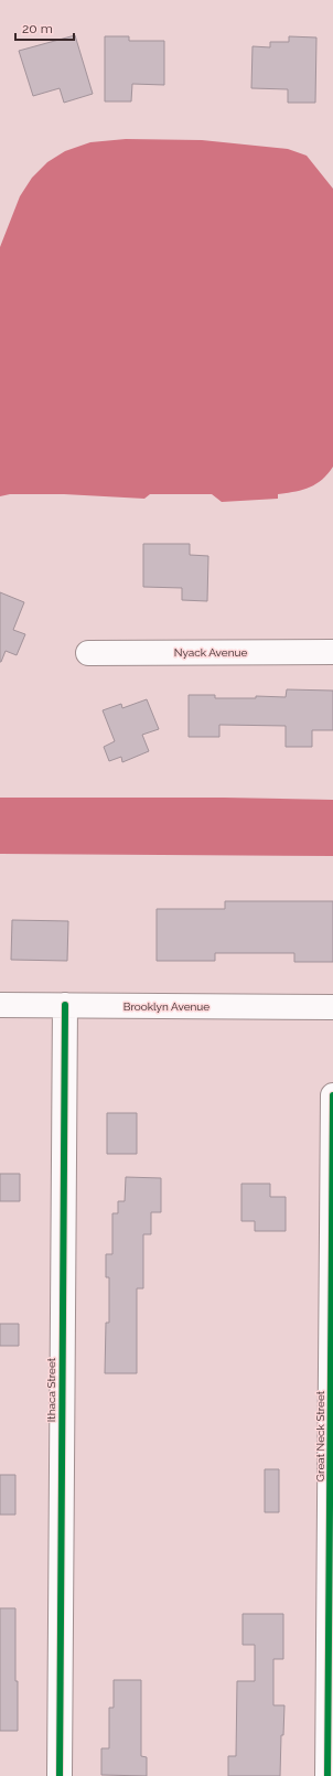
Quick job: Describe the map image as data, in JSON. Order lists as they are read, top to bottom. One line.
{"streets":{"street":["Nyack Avenue","Brooklyn Avenue","Ithaca Street","Great Neck Street"]},"crossings":[["Brooklyn Avenue","Ithaca Street"]],"scale_bar":"20 m"}
